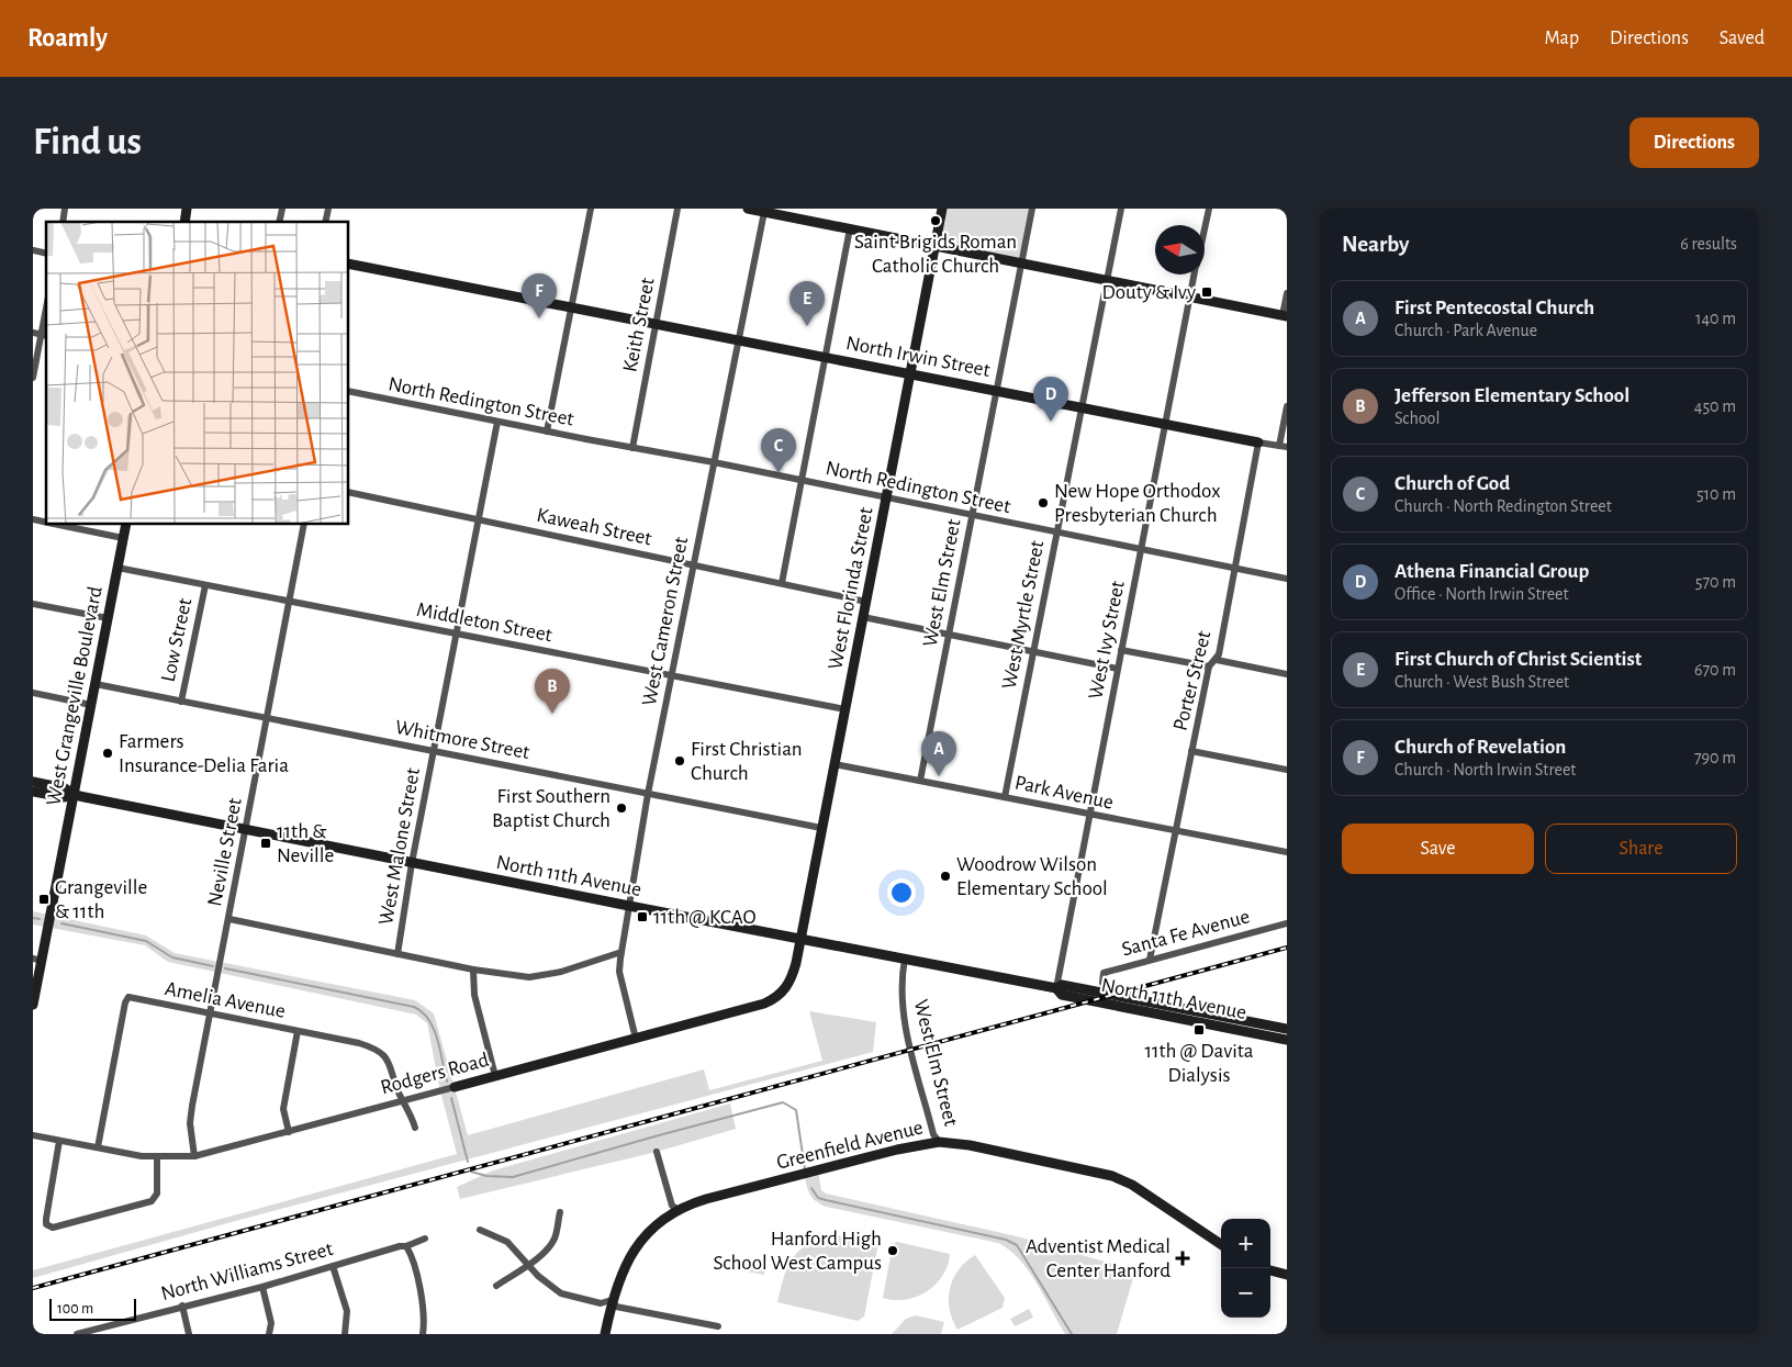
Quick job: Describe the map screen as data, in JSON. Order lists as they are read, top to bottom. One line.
{"streets":{"street":["Keith Street","North Irwin Street","North Redington Street","Kaweah Street","West Elm Street","West Florinda Street","West Myrtle Street","West Cameron Street","Middleton Street","Low Street","West Ivy Street","Porter Street","West Grangeville Boulevard","Whitmore Street","Park Avenue","West Malone Street","Neville Street","North 11th Avenue","Santa Fe Avenue","Amelia Avenue","Rodgers Road","Greenfield Avenue","North Williams Street"]},"crossings":[["Keith Street","North Irwin Street"],["Keith Street","North Redington Street"],["North Irwin Street","West Elm Street"],["North Irwin Street","West Florinda Street"],["North Irwin Street","West Myrtle Street"],["North Irwin Street","West Cameron Street"],["North Irwin Street","West Ivy Street"],["North Irwin Street","Porter Street"],["North Redington Street","West Elm Street"],["North Redington Street","West Florinda Street"],["North Redington Street","West Myrtle Street"],["North Redington Street","West Cameron Street"],["North Redington Street","West Ivy Street"],["North Redington Street","Porter Street"],["North Redington Street","West Malone Street"],["Kaweah Street","West Florinda Street"],["Kaweah Street","West Cameron Street"],["Kaweah Street","West Malone Street"],["West Elm Street","Park Avenue"],["West Elm Street","North 11th Avenue"],["West Elm Street","Greenfield Avenue"],["West Florinda Street","Middleton Street"],["West Florinda Street","Whitmore Street"],["West Florinda Street","Park Avenue"],["West Florinda Street","North 11th Avenue"],["West Florinda Street","Rodgers Road"],["West Myrtle Street","Park Avenue"],["West Cameron Street","Middleton Street"],["West Cameron Street","Whitmore Street"],["West Cameron Street","North 11th Avenue"],["West Cameron Street","Rodgers Road"],["Middleton Street","Low Street"],["Middleton Street","West Grangeville Boulevard"],["Middleton Street","West Malone Street"],["Middleton Street","Neville Street"],["Low Street","Whitmore Street"],["West Ivy Street","Park Avenue"],["West Ivy Street","North 11th Avenue"],["Porter Street","Park Avenue"],["Porter Street","Santa Fe Avenue"],["West Grangeville Boulevard","Whitmore Street"],["West Grangeville Boulevard","North 11th Avenue"],["Whitmore Street","West Malone Street"],["Whitmore Street","Neville Street"],["West Malone Street","North 11th Avenue"],["Neville Street","North 11th Avenue"],["Neville Street","Amelia Avenue"],["Neville Street","Rodgers Road"],["North 11th Avenue","Rodgers Road"],["Amelia Avenue","Rodgers Road"]],"places":{"other":["Saint Brigids Roman Catholic Church","New Hope Orthodox Presbyterian Church","Farmers Insurance-Delia Faria","First Christian Church","First Southern Baptist Church","Woodrow Wilson Elementary School","Hanford High School West Campus"],"transit":["Douty & Ivy","11th & Neville","Grangeville & 11th","11th @ KCAO","11th @ Davita Dialysis"],"health":["Adventist Medical Center Hanford"]},"scale_bar":"100 m","north":"left","page":{"header":"Roamly","nav":["Map","Directions","Saved"],"buttons":["Directions",["Save","Share"]],"title":"Find us","heading":["Nearby","6 results"],"pins":["F","E","D","C","B","A"],"list":[{"mark":"A","name":"First Pentecostal Church","note":"Church · Park Avenue","value":"140 m"},{"mark":"B","name":"Jefferson Elementary School","note":"School","value":"450 m"},{"mark":"C","name":"Church of God","note":"Church · North Redington Street","value":"510 m"},{"mark":"D","name":"Athena Financial Group","note":"Office · North Irwin Street","value":"570 m"},{"mark":"E","name":"First Church of Christ Scientist","note":"Church · West Bush Street","value":"670 m"},{"mark":"F","name":"Church of Revelation","note":"Church · North Irwin Street","value":"790 m"}],"map_buttons":["+","−"],"scale":"100 m"}}
